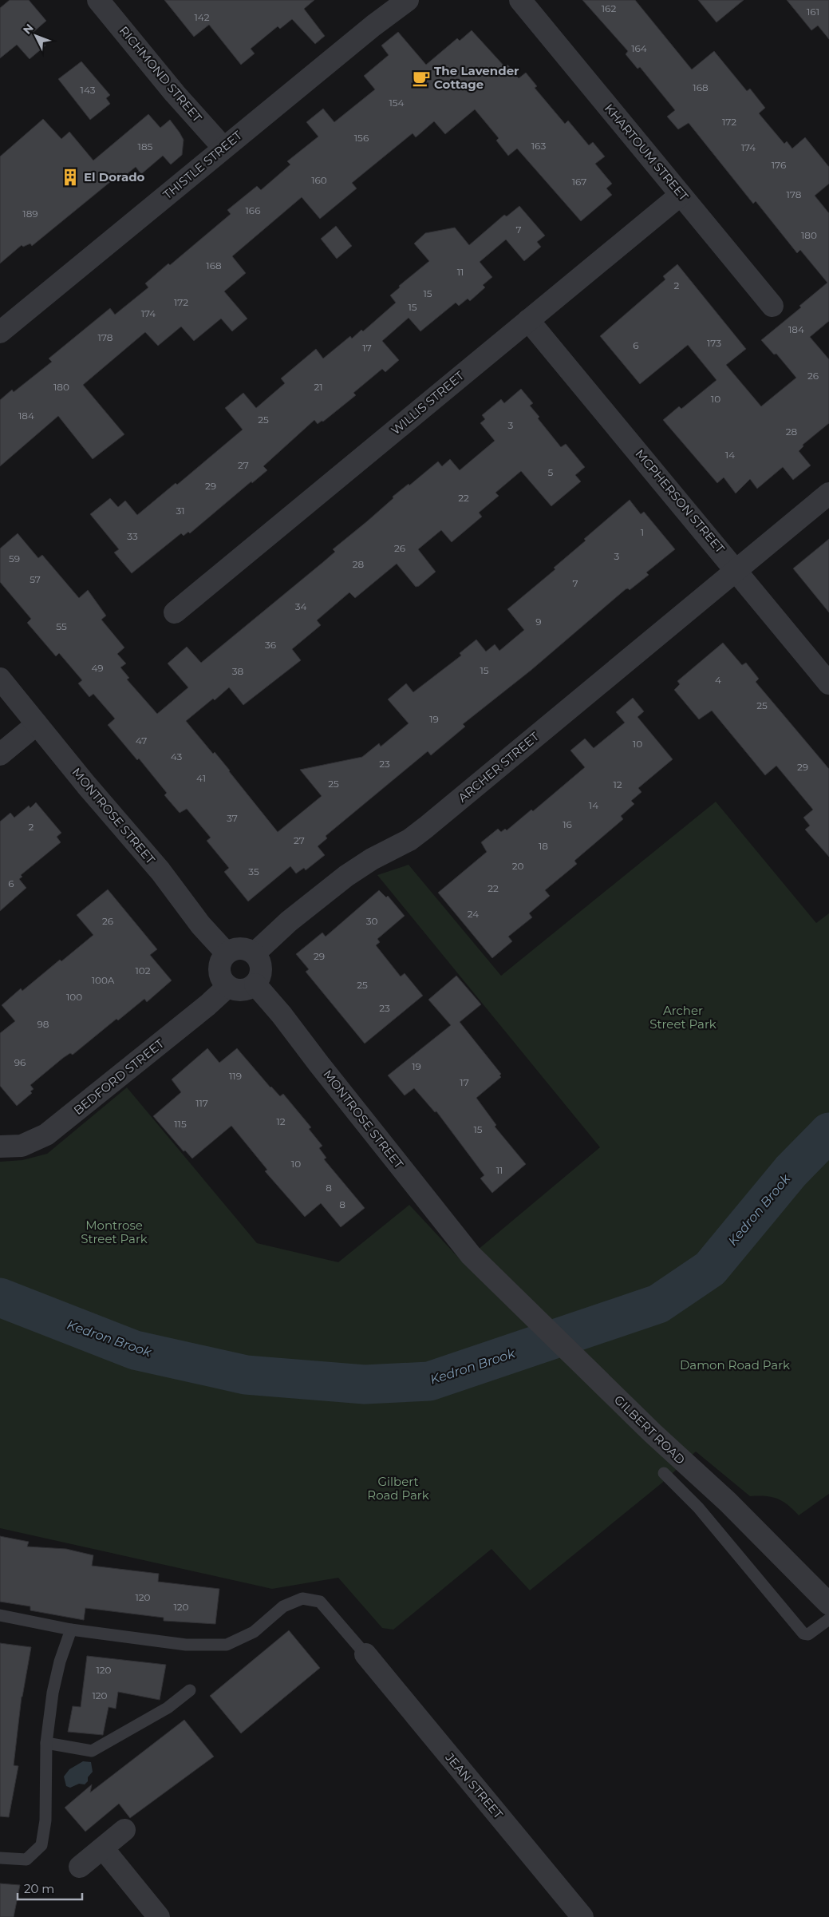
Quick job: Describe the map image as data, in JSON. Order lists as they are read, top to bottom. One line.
{"streets":{"street":["RICHMOND STREET","KHARTOUM STREET","THISTLE STREET","WILLIS STREET","MCPHERSON STREET","ARCHER STREET","MONTROSE STREET","BEDFORD STREET","GILBERT ROAD","JEAN STREET"]},"crossings":[["RICHMOND STREET","THISTLE STREET"],["KHARTOUM STREET","WILLIS STREET"],["WILLIS STREET","MCPHERSON STREET"],["MCPHERSON STREET","ARCHER STREET"],["ARCHER STREET","MONTROSE STREET"],["ARCHER STREET","BEDFORD STREET"],["MONTROSE STREET","BEDFORD STREET"],["MONTROSE STREET","GILBERT ROAD"]],"water":["Kedron Brook"],"parks":["Archer Street Park","Montrose Street Park","Damon Road Park","Gilbert Road Park"],"places":{"cafe":["The Lavender Cottage"],"building":["El Dorado"]},"house_numbers":["162","161","142","164","168","143","154","172","156","163","185","174","176","160","167","178","166","189","7","180","168","11","2","15","172","15","174","184","178","173","6","17","26","180","21","10","184","25","3","28","14","27","5","29","22","31","1","33","26","3","59","28","57","7","34","9","55","36","49","15","38","4","25","19","47","10","43","23","29","41","25","12","14","37","16","2","27","18","20","35","6","22","24","26","30","29","102","100A","25","100","23","98","96","19","119","17","117","12","115","15","10","11","8","8","120","120","120","120"],"scale_bar":"20 m","north":"top left"}
